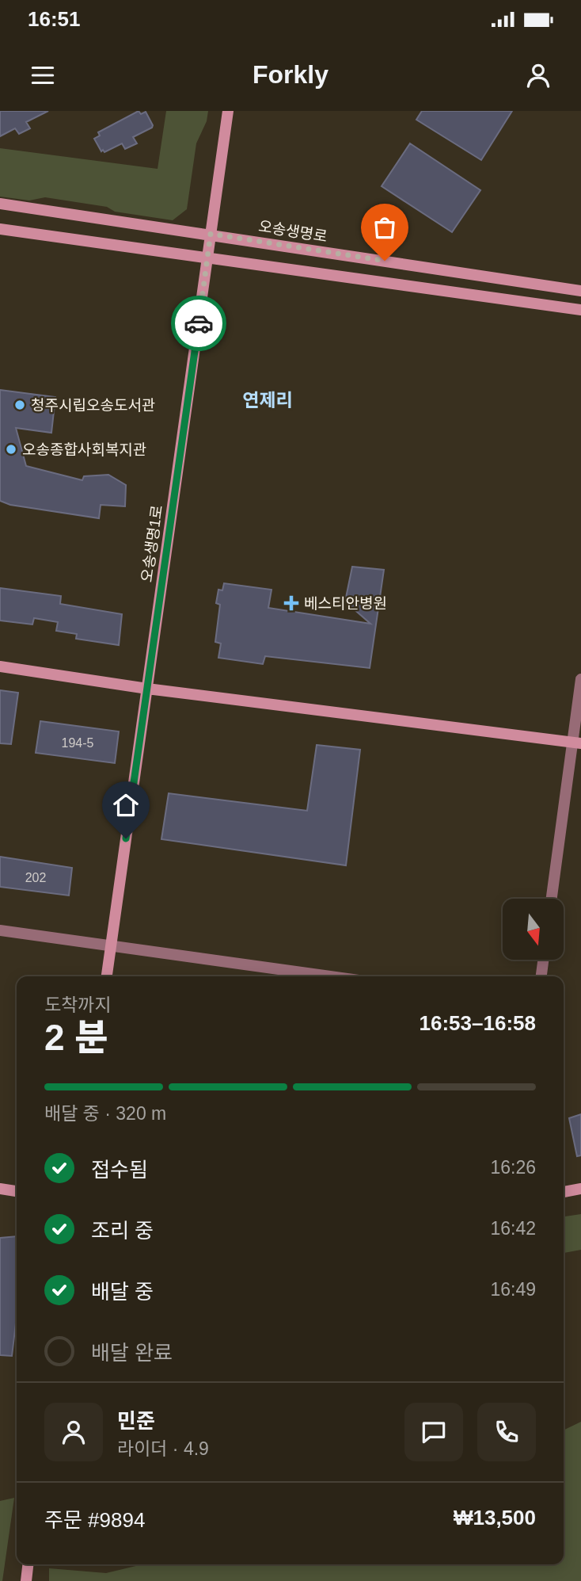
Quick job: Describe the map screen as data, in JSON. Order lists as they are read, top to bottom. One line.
{"streets":{"street":["오송생명로","오송생명1로"]},"crossings":[["오송생명로","오송생명1로"]],"districts":["연제리"],"places":{"other":["청주시립오송도서관","오송종합사회복지관"],"health":["베스티안병원"]},"house_numbers":["194-5","202"],"north":"bottom","page":{"status":"16:51","header":"Forkly","heading":["2 분","도착까지","16:53–16:58"],"panel":["민준","라이더 · 4.9","주문 #9894","₩13,500"],"bar":"배달 중 · 320 m","list":[["접수됨","16:26"],["조리 중","16:42"],["배달 중","16:49"],"배달 완료"]}}
